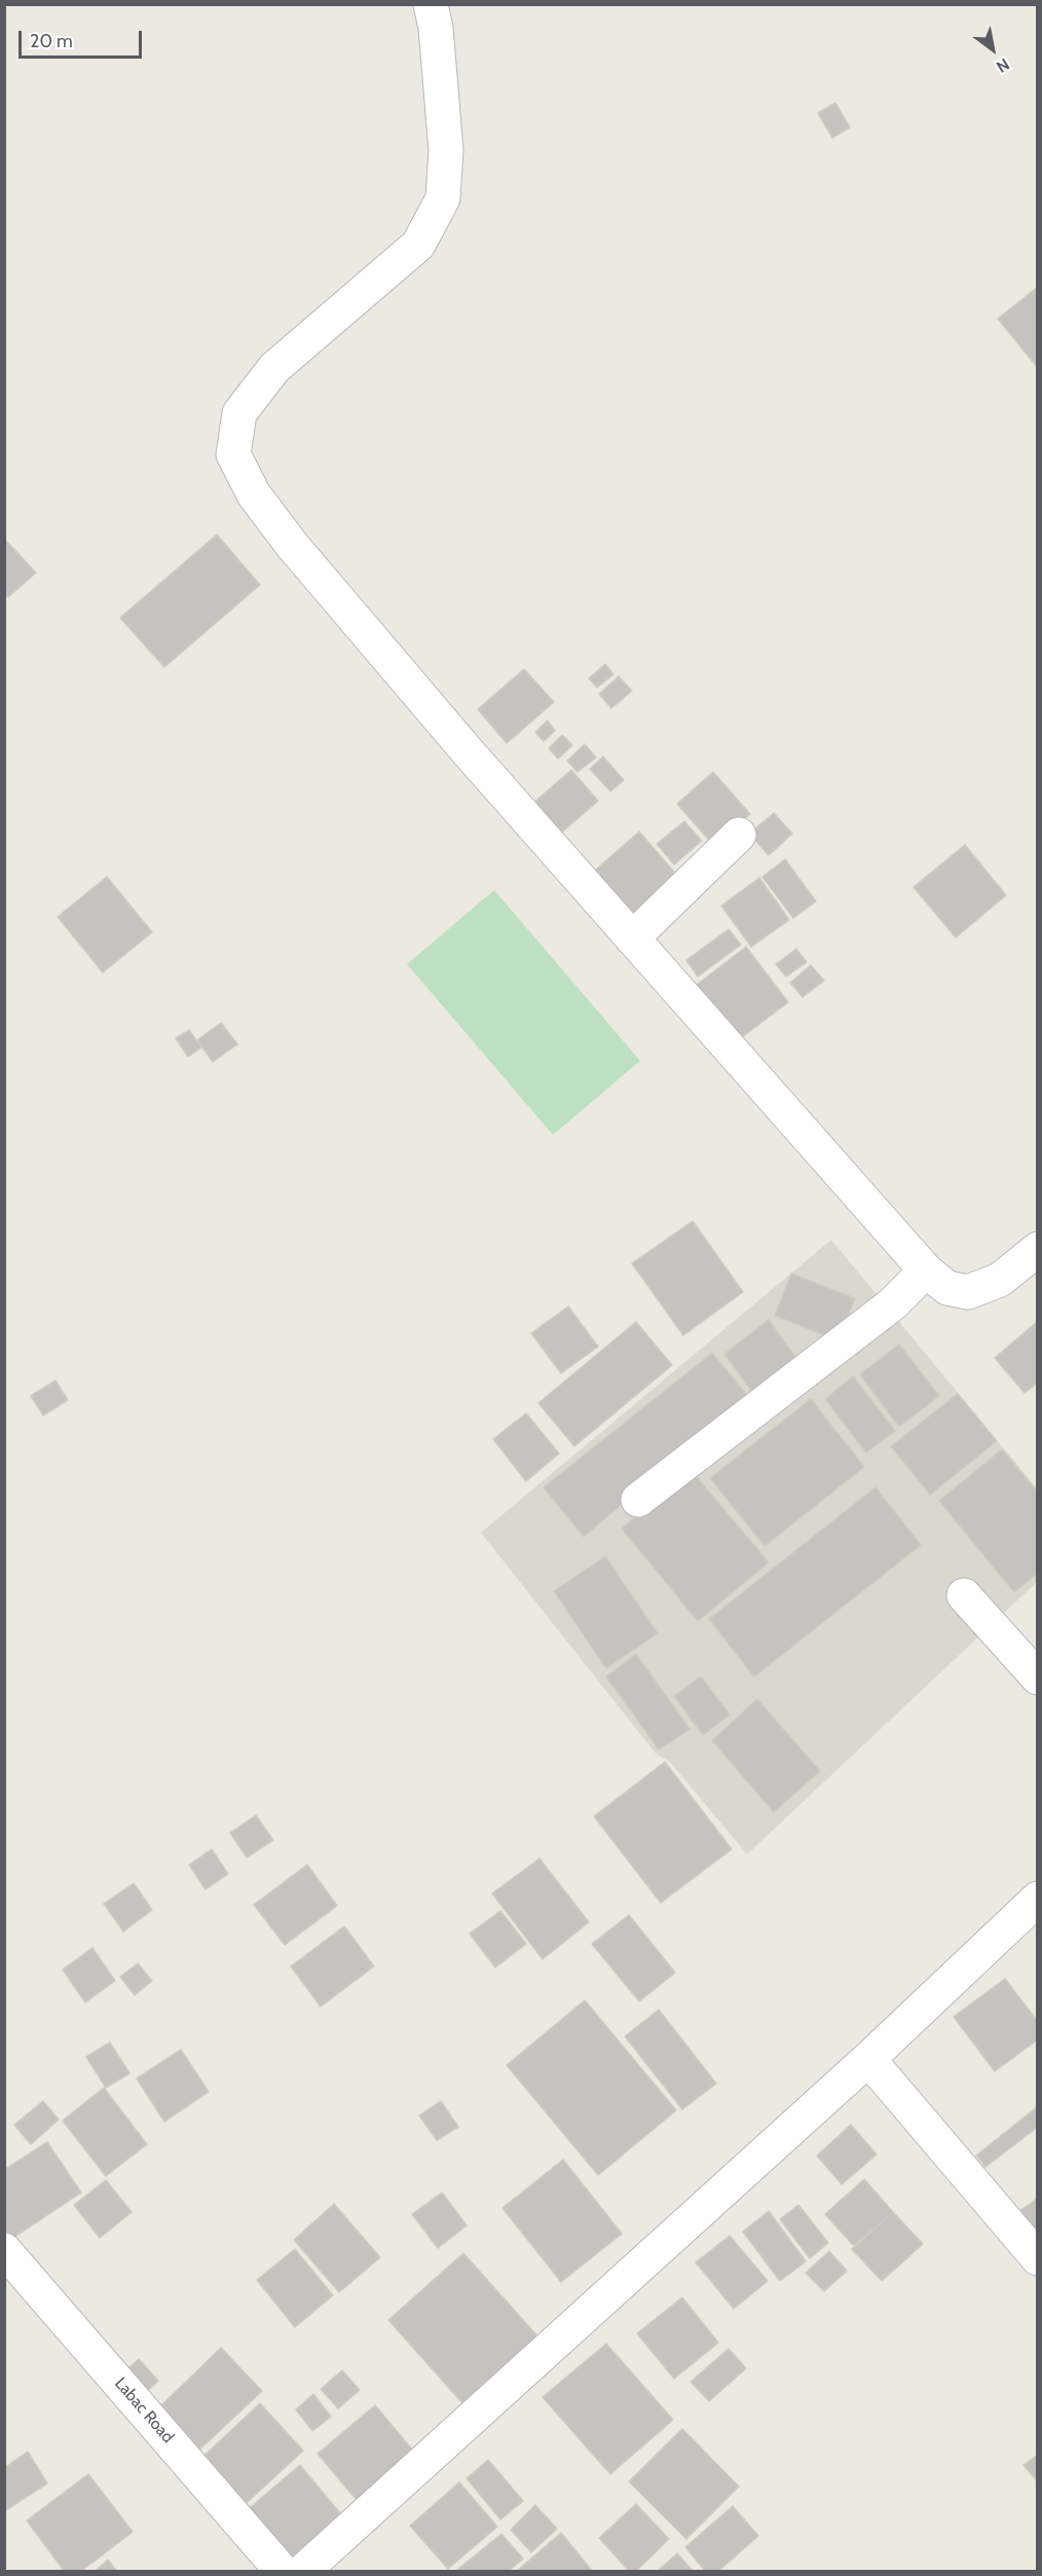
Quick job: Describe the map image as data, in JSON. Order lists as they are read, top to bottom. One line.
{"streets":{"street":["Labac Road"]},"scale_bar":"20 m","north":"bottom right"}
